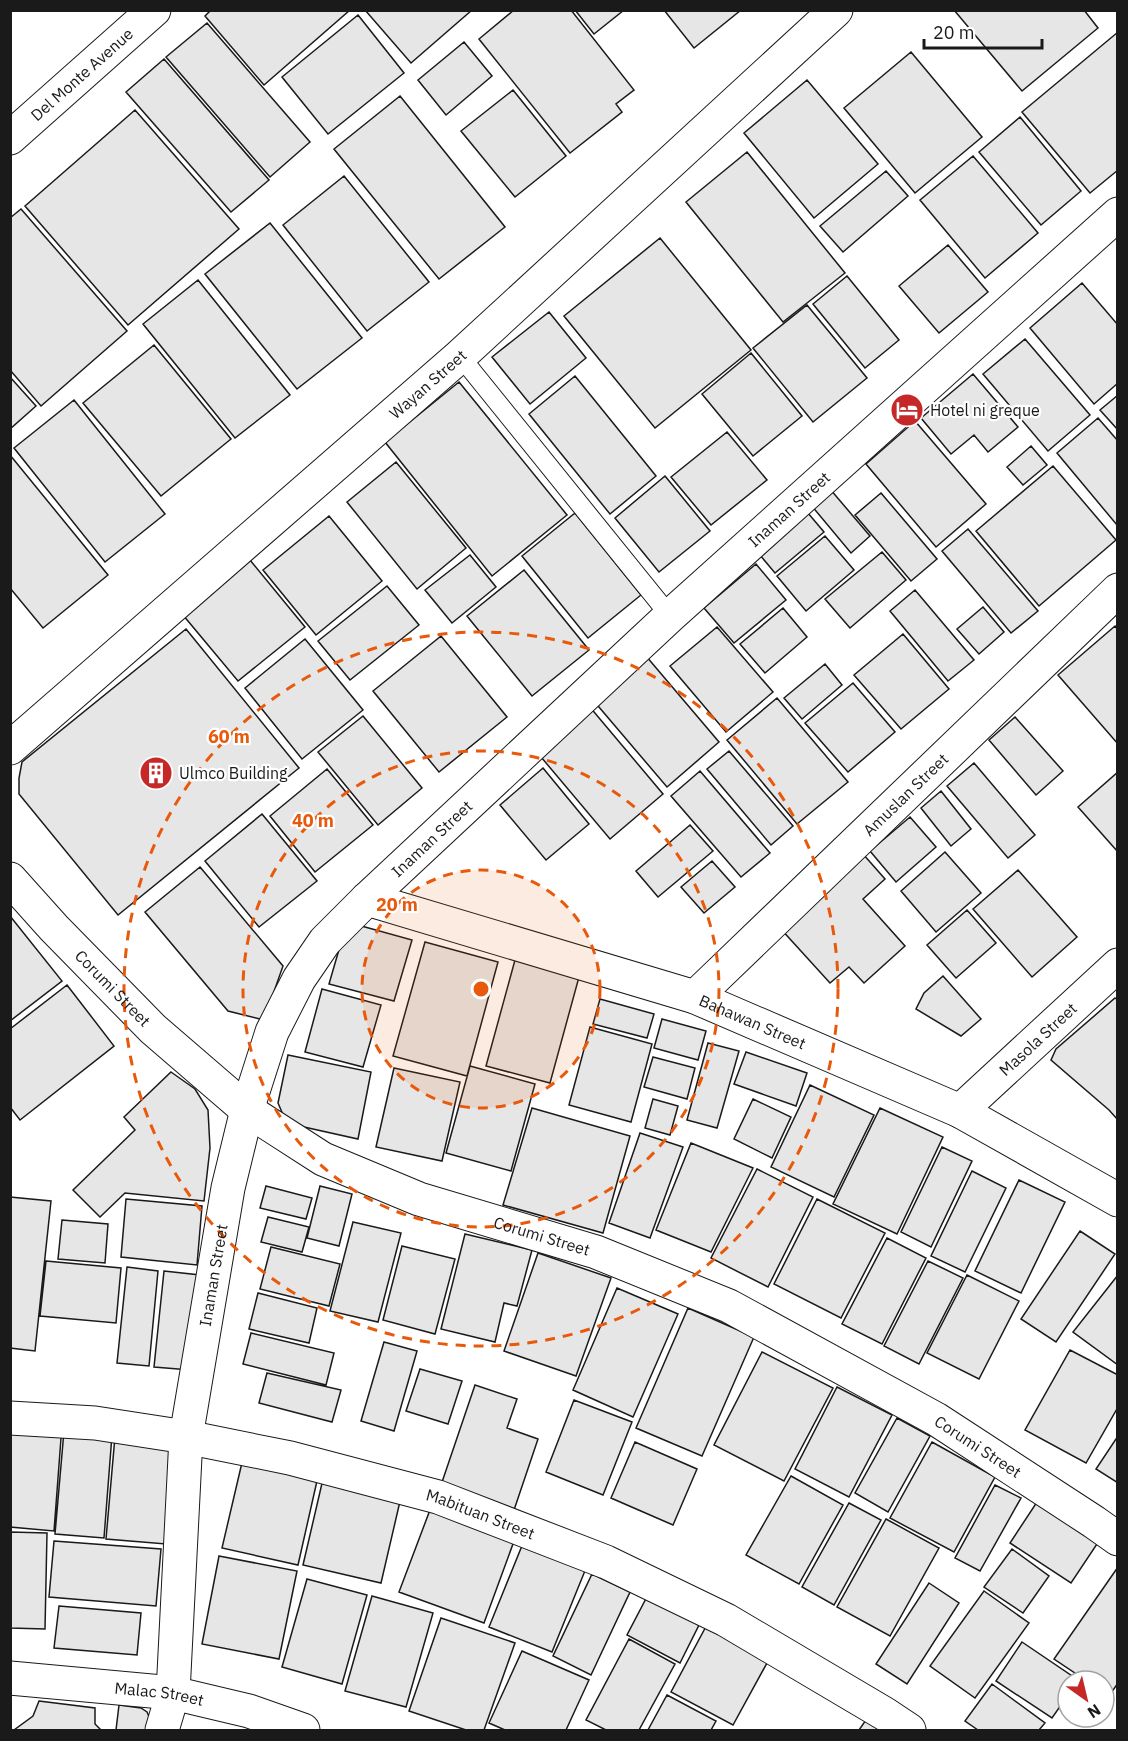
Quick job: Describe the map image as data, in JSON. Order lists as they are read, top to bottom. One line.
{"streets":{"street":["Del Monte Avenue","Wayan Street","Inaman Street","Amuslan Street","Corumi Street","Bahawan Street","Masola Street","Mabituan Street","Malac Street"]},"crossings":[["Inaman Street","Corumi Street"],["Inaman Street","Bahawan Street"],["Inaman Street","Mabituan Street"],["Inaman Street","Malac Street"],["Amuslan Street","Bahawan Street"],["Bahawan Street","Masola Street"]],"places":{"hotel":["Hotel ni greque"],"building":["Ulmco Building"]},"scale_bar":"20 m","north":"bottom right","rings":["60 m","40 m","20 m"]}
